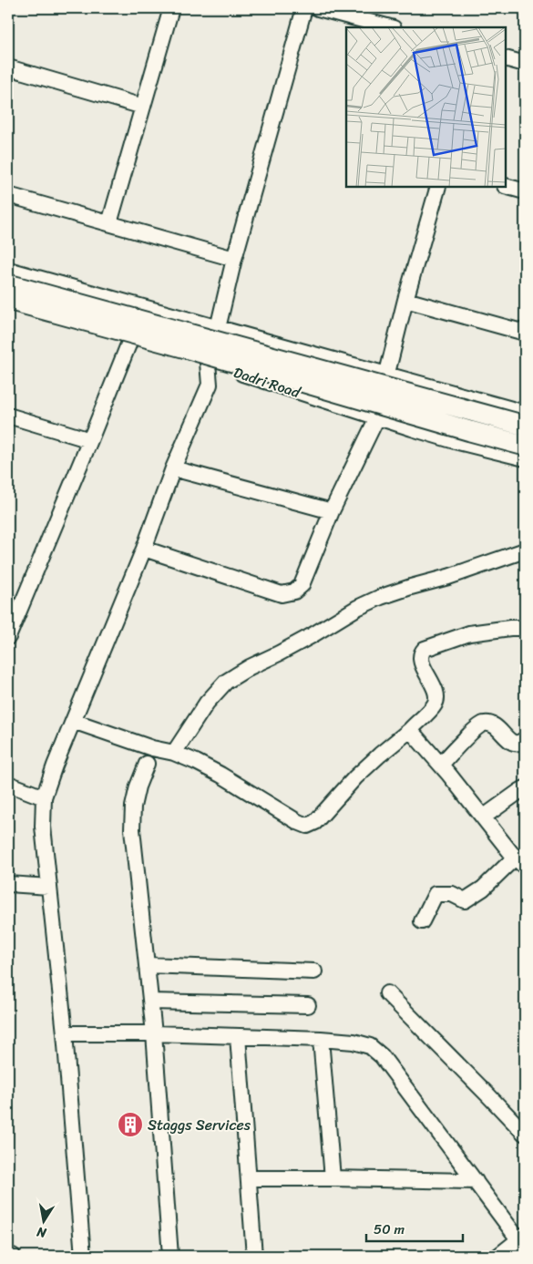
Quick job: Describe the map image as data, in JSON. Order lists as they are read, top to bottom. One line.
{"streets":{"street":["Dadri Road"]},"places":{"building":["Staggs Services"]},"scale_bar":"50 m","north":"bottom"}
